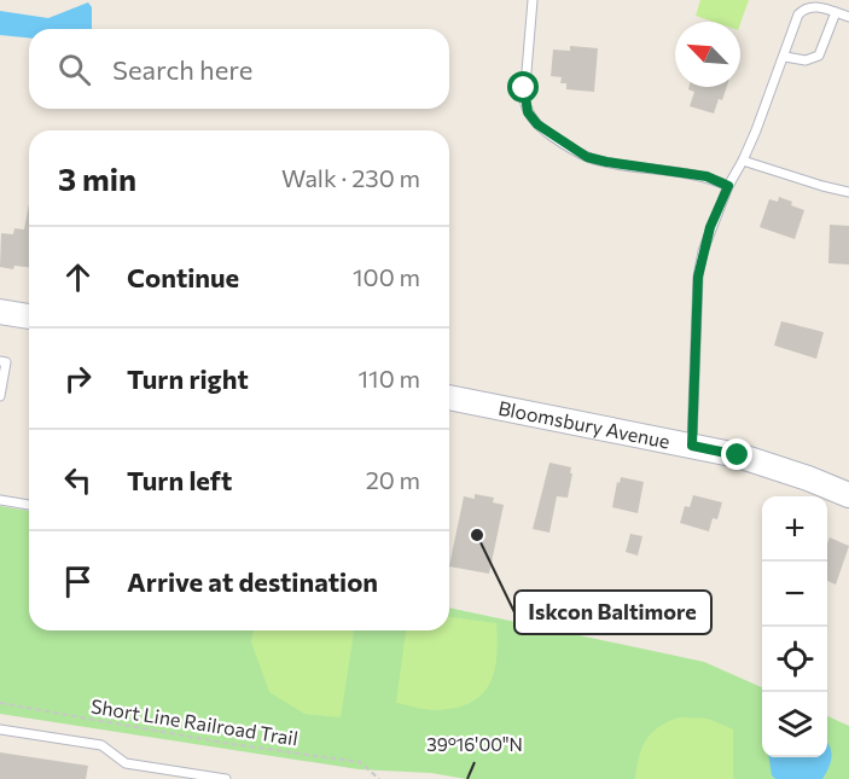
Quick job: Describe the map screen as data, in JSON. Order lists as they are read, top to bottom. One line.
{"streets":{"main road":["Bloomsbury Avenue"],"path":["Short Line Railroad Trail"]},"places":["Iskcon Baltimore"],"north":"top left","page":{"search":"Search here","heading":["3 min","Walk · 230 m"],"list":[["Continue","100 m"],["Turn right","110 m"],["Turn left","20 m"],"Arrive at destination"],"map_buttons":["+","−"]},"coordinates":["39°16'00\"N"]}
